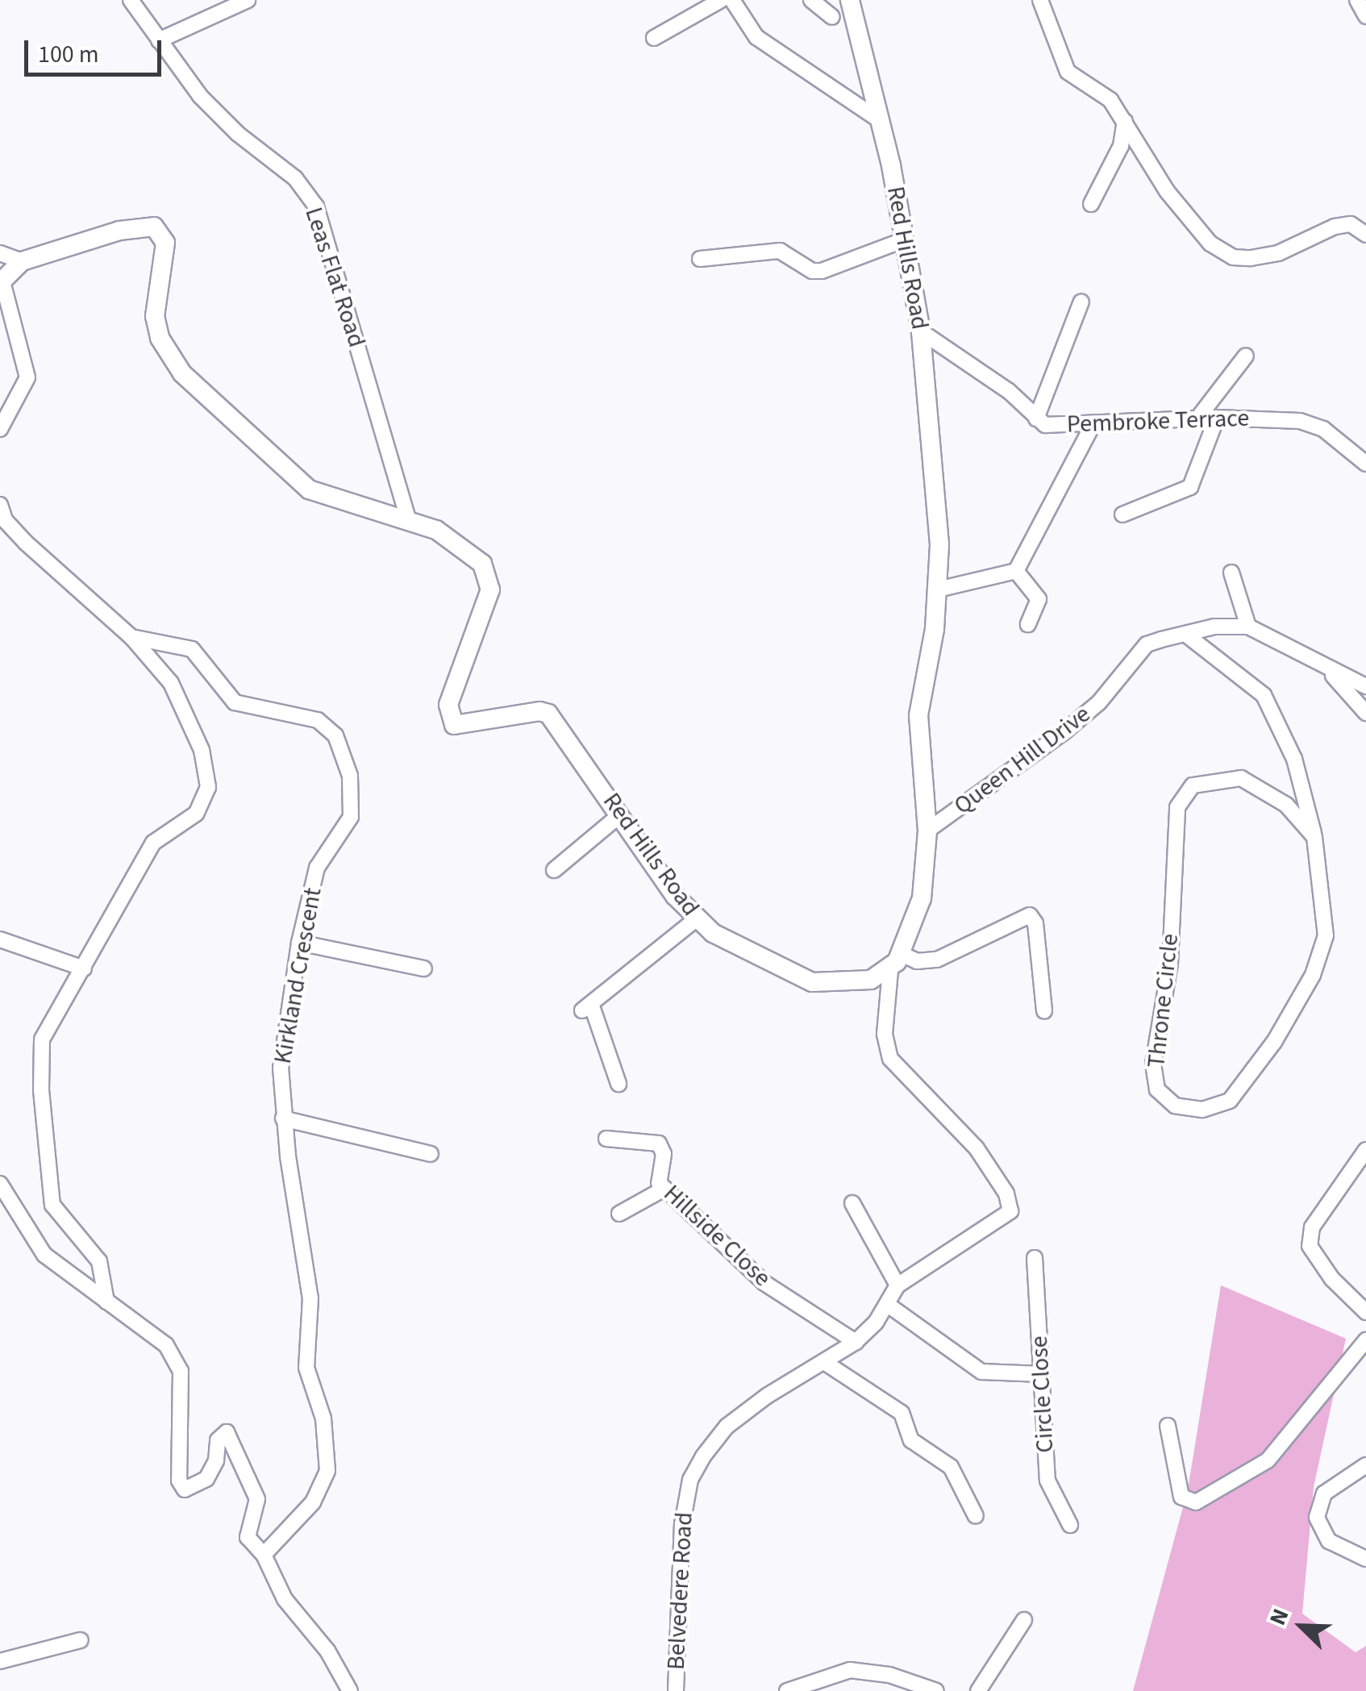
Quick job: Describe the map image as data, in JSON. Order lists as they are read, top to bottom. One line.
{"streets":{"main road":["Red Hills Road"],"street":["Leas Flat Road","Pembroke Terrace","Queen Hill Drive","Kirkland Crescent","Throne Circle","Hillside Close","Circle Close","Belvedere Road"]},"crossings":[["Red Hills Road","Leas Flat Road"],["Red Hills Road","Pembroke Terrace"],["Red Hills Road","Queen Hill Drive"],["Red Hills Road","Belvedere Road"],["Queen Hill Drive","Throne Circle"],["Hillside Close","Belvedere Road"]],"scale_bar":"100 m","north":"top left"}
